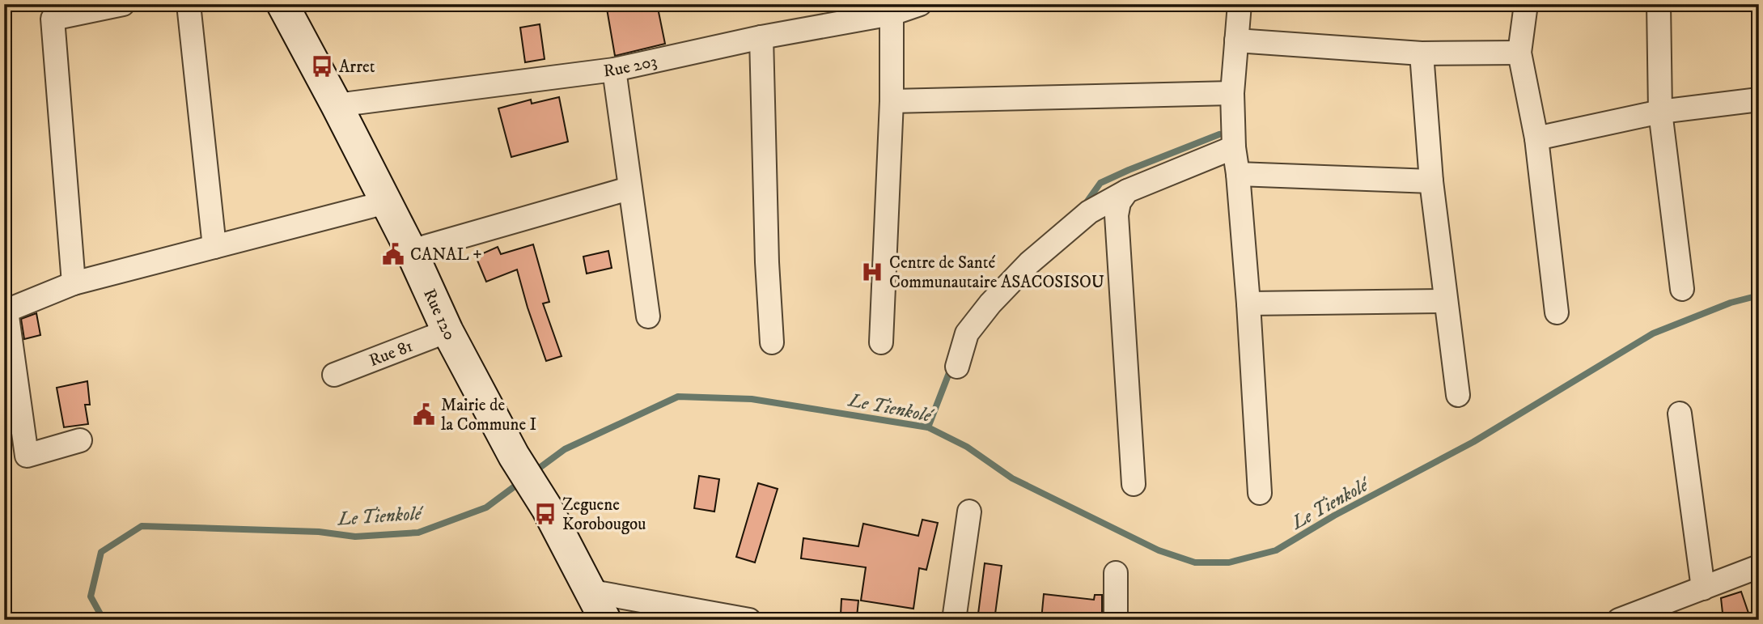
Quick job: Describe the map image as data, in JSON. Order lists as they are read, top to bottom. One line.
{"streets":{"main road":["Rue 120"],"street":["Rue 203","Rue 81"]},"crossings":[["Rue 203","Rue 120"],["Rue 120","Rue 81"]],"water":["Le Tienkolé"],"places":{"bus stop":["Arret","Zeguene Korobougou"],"public building":["CANAL +","Mairie de la Commune I"],"hospital":["Centre de Santé Communautaire ASACOSISOU"]}}
